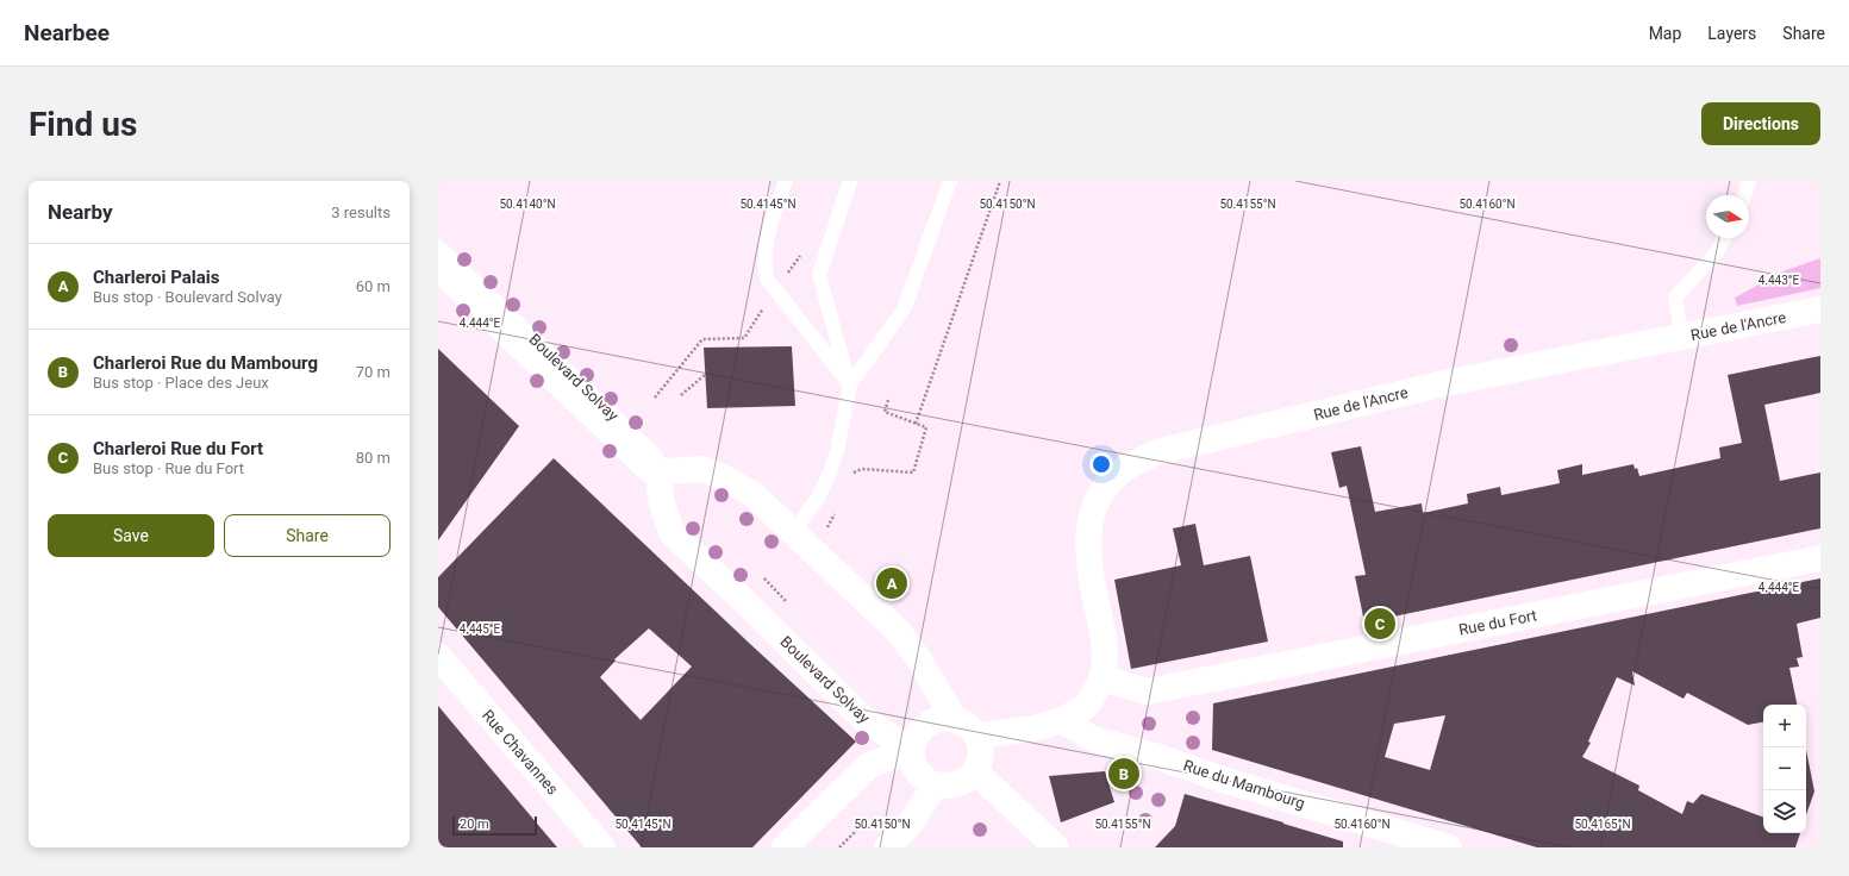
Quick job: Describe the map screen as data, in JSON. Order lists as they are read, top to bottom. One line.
{"streets":{"street":["Rue de l'Ancre","Boulevard Solvay","Rue du Fort","Rue Chavannes","Rue du Mambourg"]},"crossings":[["Rue de l'Ancre","Rue du Fort"]],"scale_bar":"20 m","north":"right","page":{"header":"Nearbee","nav":["Map","Layers","Share"],"buttons":["Directions",["Save","Share"]],"title":"Find us","heading":["Nearby","3 results"],"list":[{"mark":"A","name":"Charleroi Palais","note":"Bus stop · Boulevard Solvay","value":"60 m"},{"mark":"B","name":"Charleroi Rue du Mambourg","note":"Bus stop · Place des Jeux","value":"70 m"},{"mark":"C","name":"Charleroi Rue du Fort","note":"Bus stop · Rue du Fort","value":"80 m"}],"pins":["A","C","B"],"map_buttons":["+","−"],"scale":"20 m"},"coordinates":["50.4140°N","50.4145°N","50.4150°N","50.4155°N","50.4160°N","4.443°E","4.444°E","4.445°E","50.4165°N"]}
